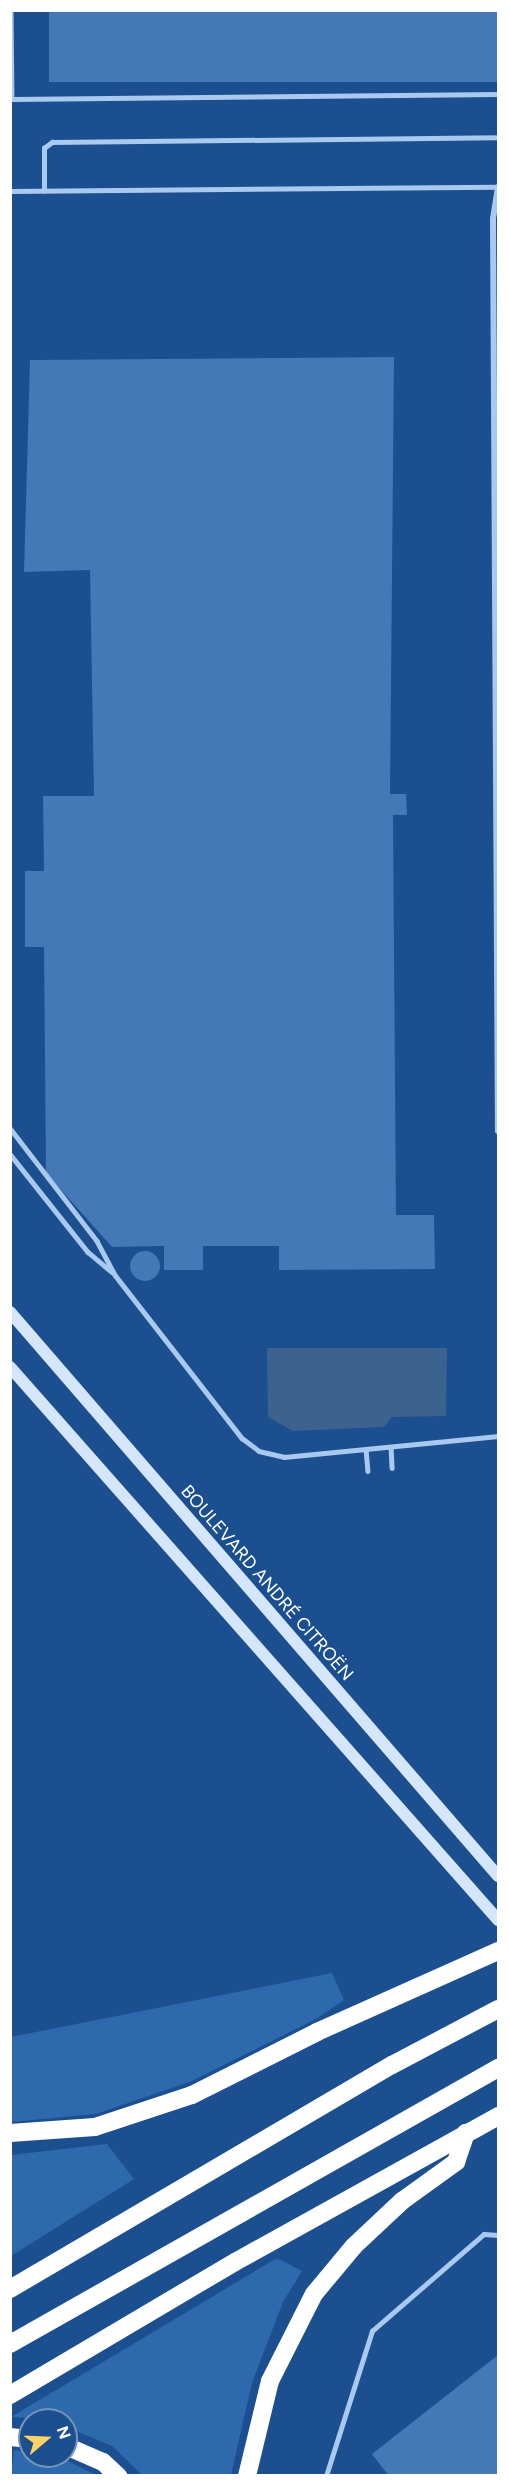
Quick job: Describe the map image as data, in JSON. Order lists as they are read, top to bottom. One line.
{"streets":{"main road":["BOULEVARD ANDRÉ CITROËN"]},"north":"right"}
